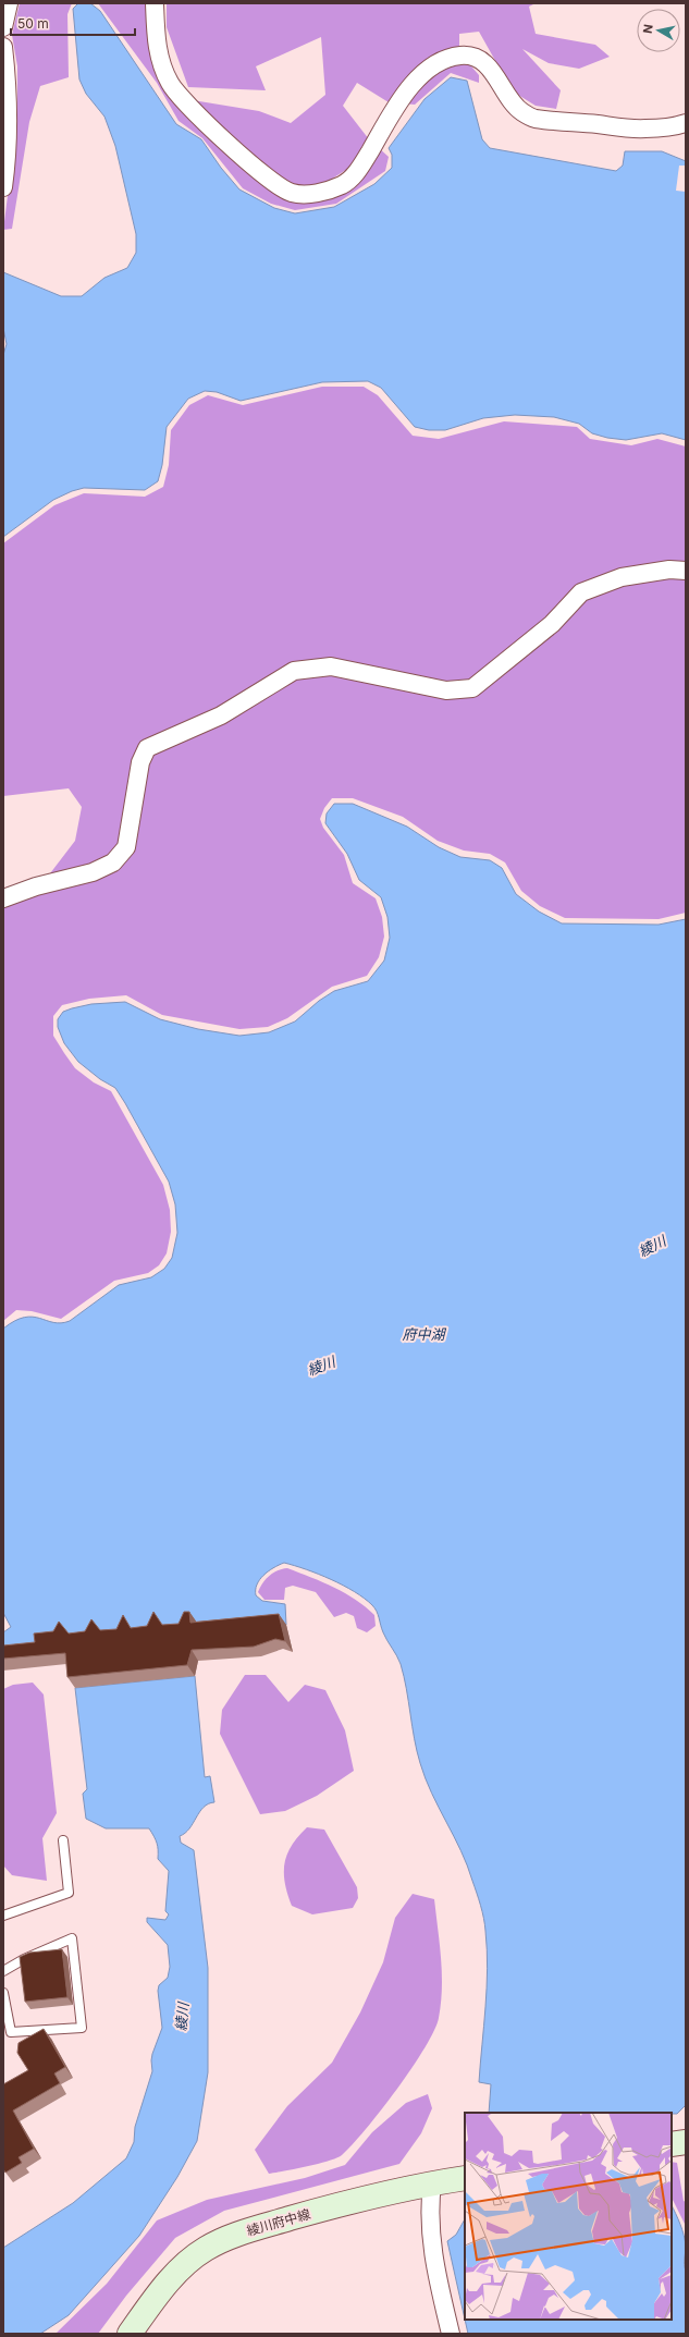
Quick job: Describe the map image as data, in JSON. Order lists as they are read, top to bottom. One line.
{"streets":{"main road":["綾川府中線"]},"water":["綾川","府中湖"],"scale_bar":"50 m","north":"left"}
